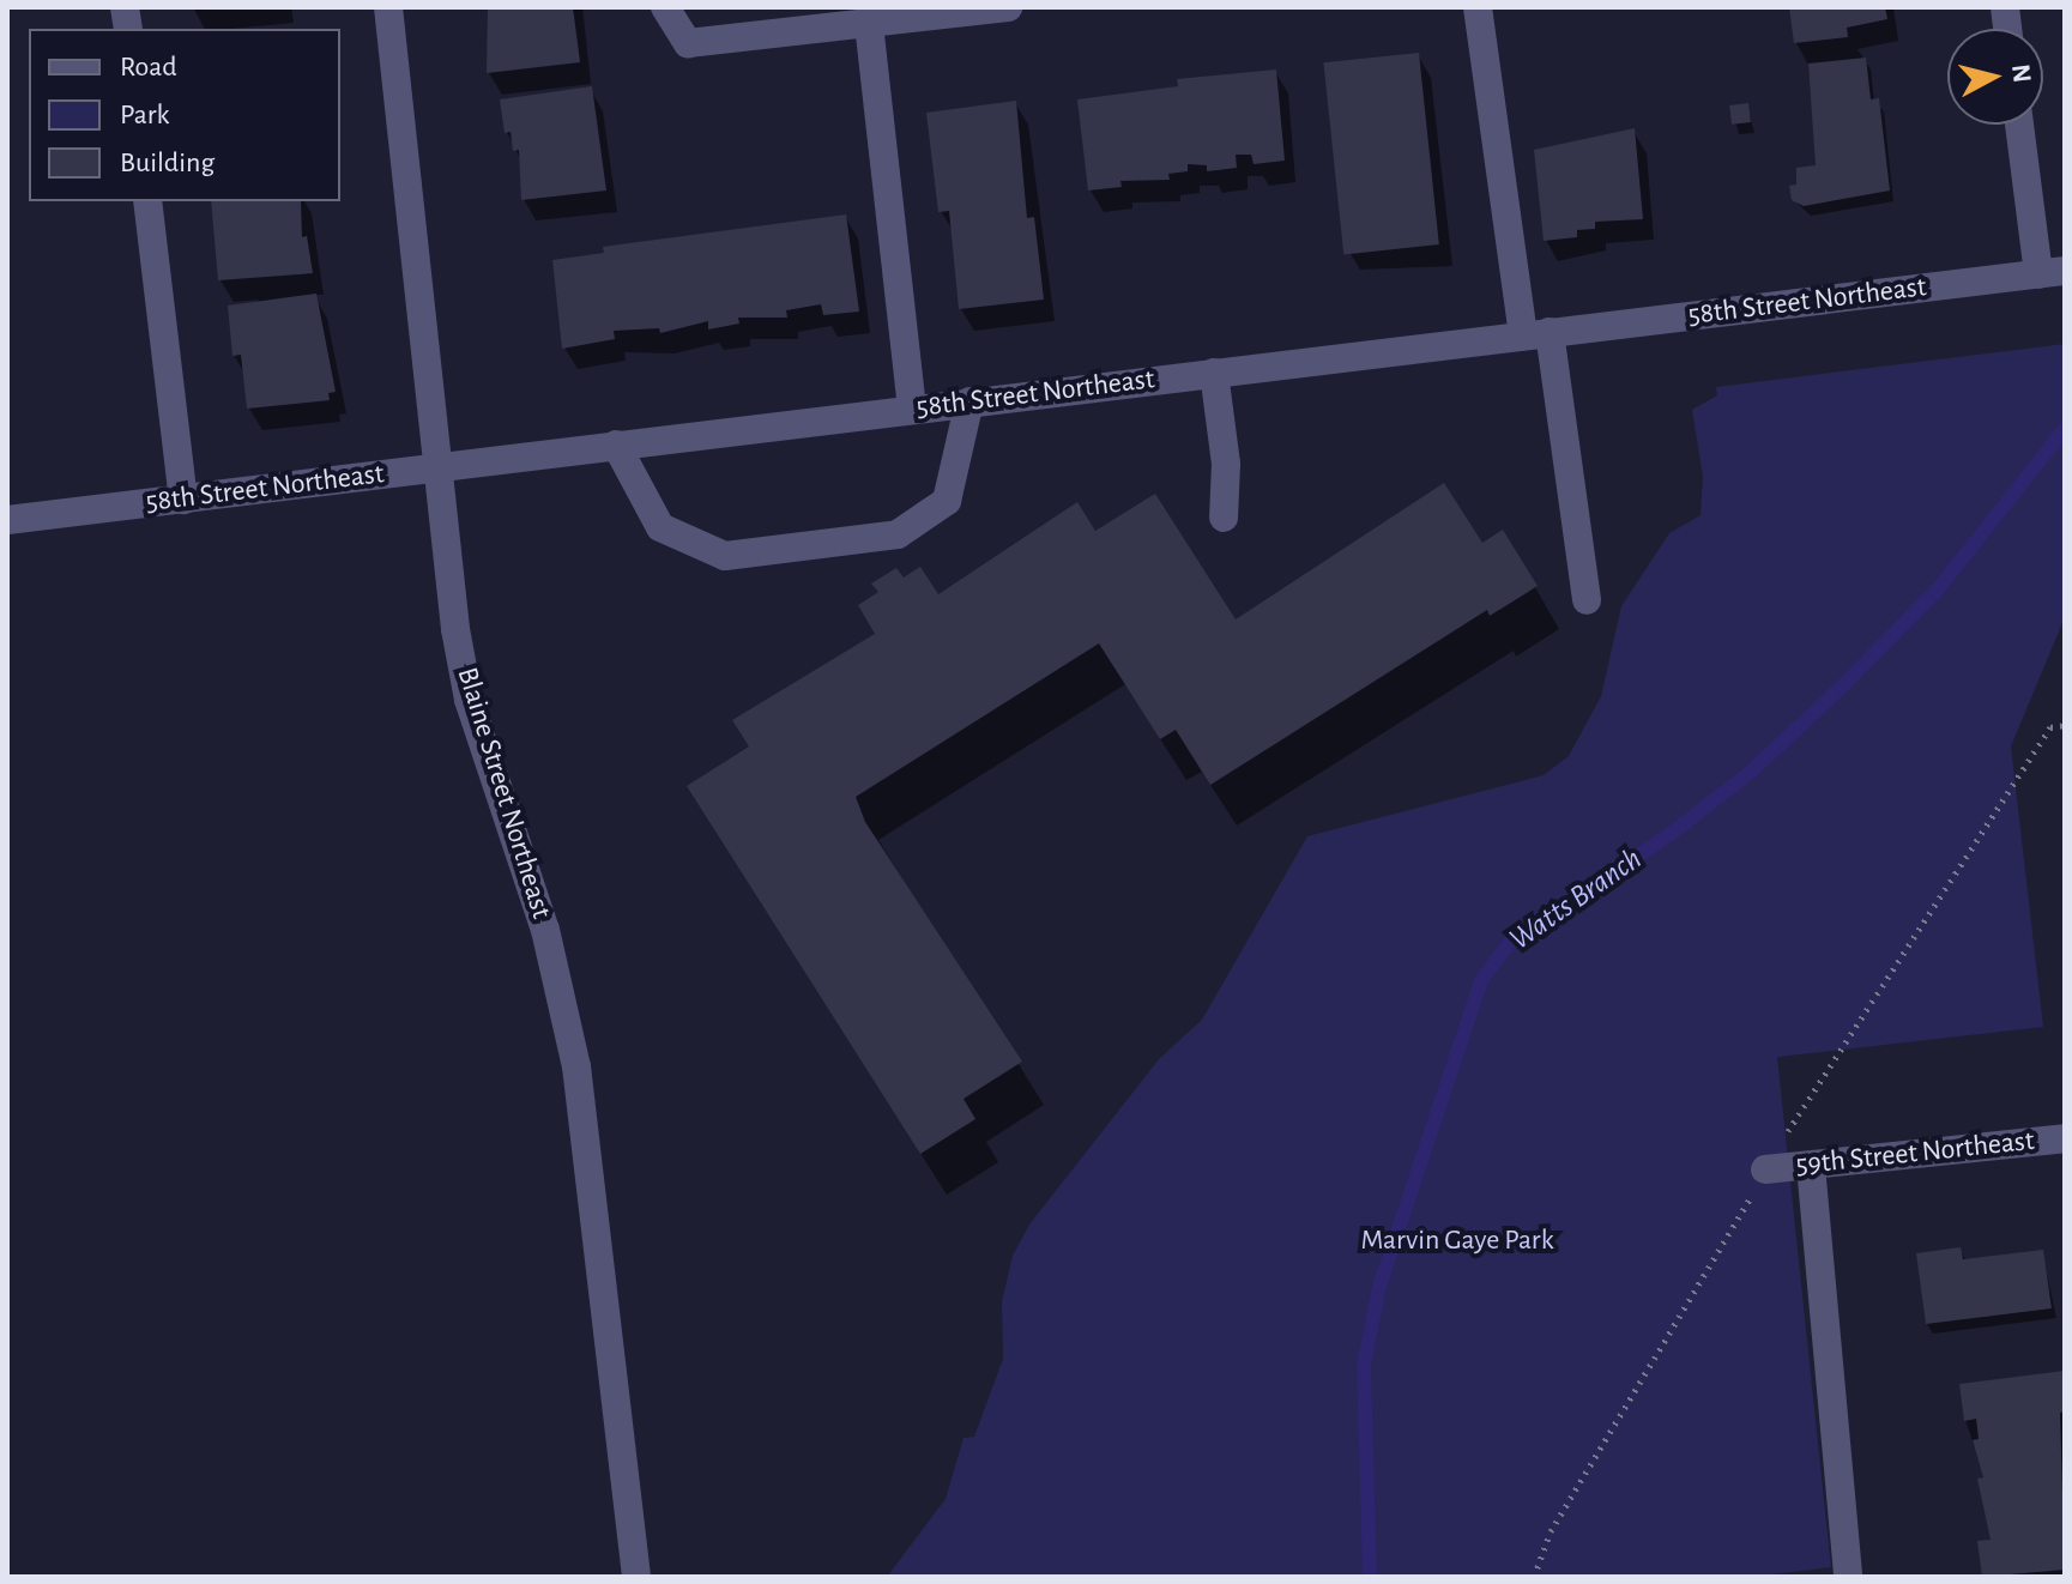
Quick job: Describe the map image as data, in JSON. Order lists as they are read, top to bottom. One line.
{"streets":{"street":["58th Street Northeast","Blaine Street Northeast","59th Street Northeast"]},"crossings":[["58th Street Northeast","Blaine Street Northeast"]],"water":["Watts Branch"],"parks":["Marvin Gaye Park"],"legend":["Road","Park","Building"],"north":"right"}
